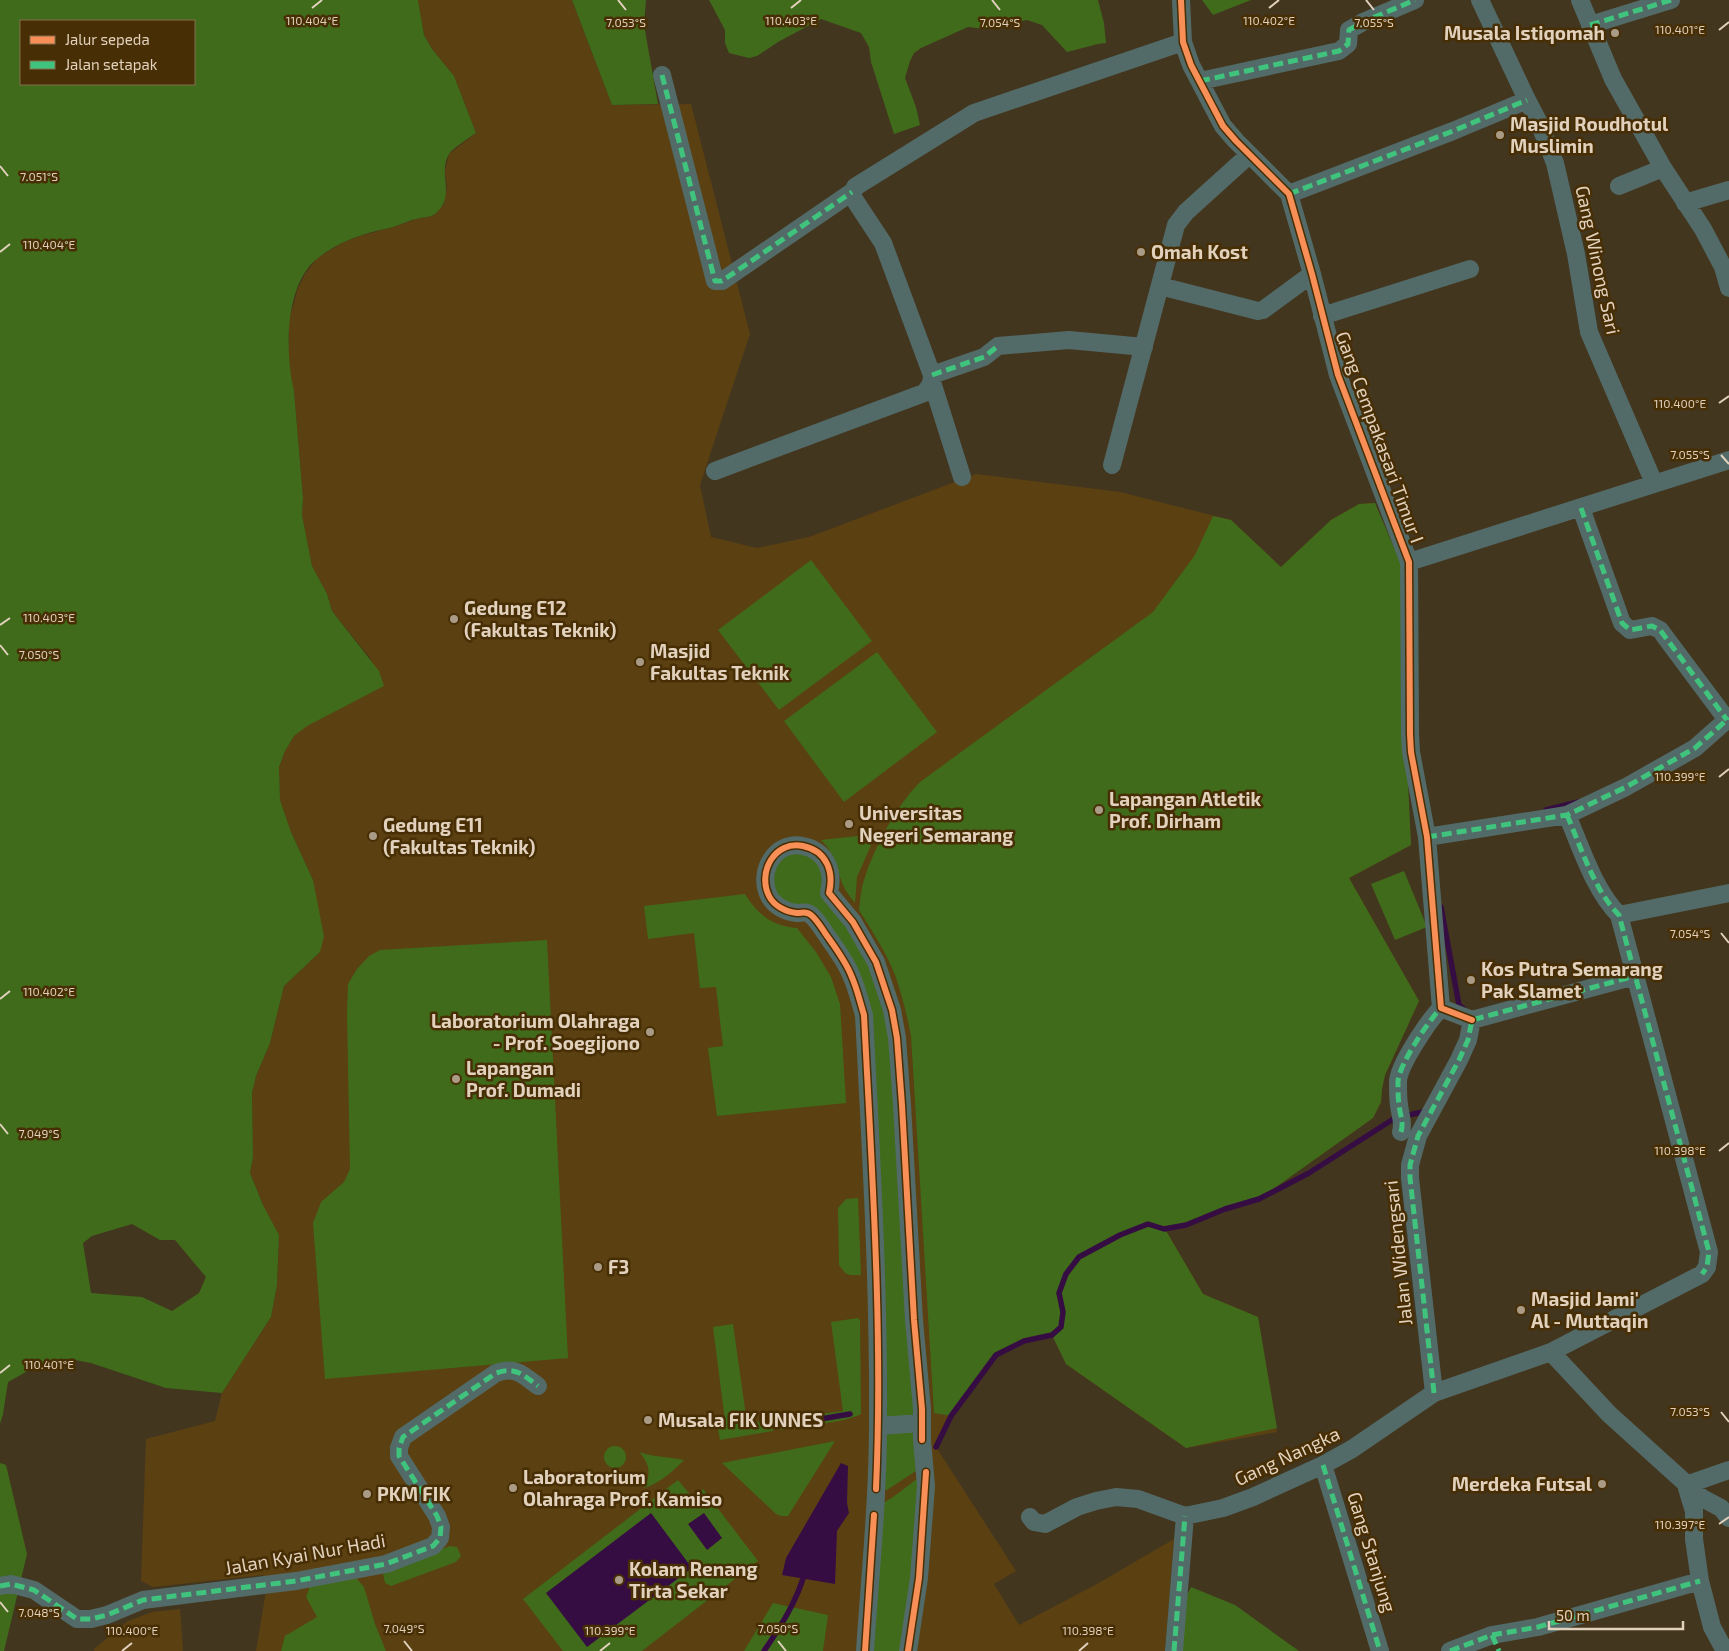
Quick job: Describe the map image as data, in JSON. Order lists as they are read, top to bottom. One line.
{"streets":{"street":["Gang Winong Sari","Gang Cempakasari Timur I","Jalan Widengsari","Gang Nangka","Gang Stanjung","Jalan Kyai Nur Hadi"]},"crossings":[["Jalan Widengsari","Gang Nangka"],["Gang Nangka","Gang Stanjung"]],"places":["Musala Istiqomah","Masjid Roudhotul Muslimin","Omah Kost","Gedung E12 (Fakultas Teknik)","Masjid Fakultas Teknik","Lapangan Atletik Prof. Dirham","Universitas Negeri Semarang","Gedung E11 (Fakultas Teknik)","Kos Putra Semarang Pak Slamet","Laboratorium Olahraga - Prof. Soegijono","Lapangan Prof. Dumadi","F3","Masjid Jami' Al - Muttaqin","Musala FIK UNNES","Merdeka Futsal","Laboratorium Olahraga Prof. Kamiso","PKM FIK","Kolam Renang Tirta Sekar"],"legend":["Jalur sepeda","Jalan setapak"],"scale_bar":"50 m","coordinates":["110.404°E","110.403°E","110.402°E","7.053°S","7.054°S","7.055°S","110.401°E","7.051°S","110.400°E","7.050°S","110.399°E","7.049°S","110.398°E","110.397°E","7.048°S"]}
